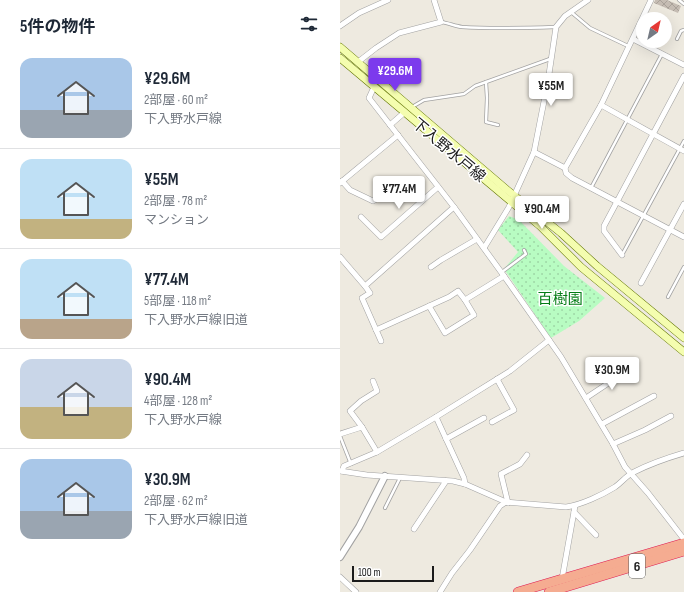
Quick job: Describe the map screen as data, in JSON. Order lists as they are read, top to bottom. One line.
{"streets":{"highway":["6"],"main road":["下入野水戸線"]},"parks":["百樹園"],"scale_bar":"100 m","north":"top right","page":{"heading":"5件の物件","list":[{"name":"¥29.6M","note":"2部屋 · 60 m² · 下入野水戸線"},{"name":"¥55M","note":"2部屋 · 78 m² · マンション"},{"name":"¥77.4M","note":"5部屋 · 118 m² · 下入野水戸線旧道"},{"name":"¥90.4M","note":"4部屋 · 128 m² · 下入野水戸線"},{"name":"¥30.9M","note":"2部屋 · 62 m² · 下入野水戸線旧道"}],"price":["¥29.6M","¥55M","¥77.4M","¥90.4M","¥30.9M"],"scale":"100 m"}}
